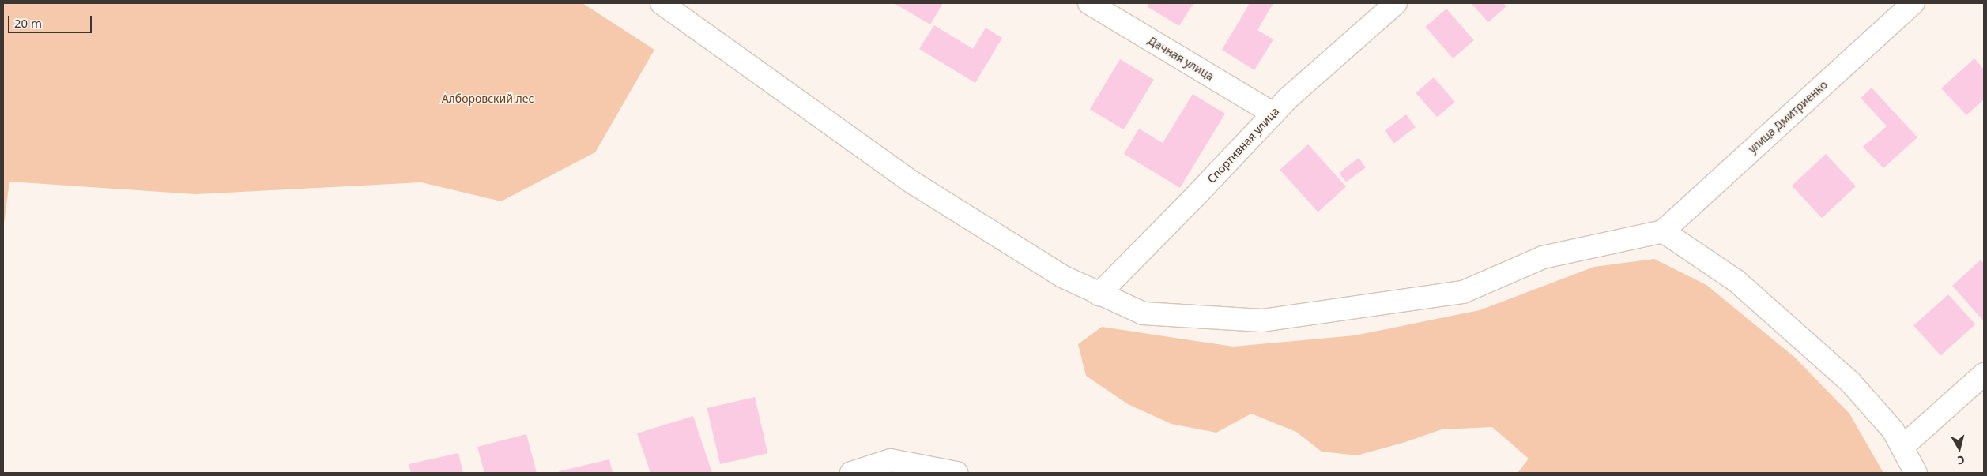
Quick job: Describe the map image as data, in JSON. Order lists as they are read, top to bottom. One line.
{"streets":{"street":["Дачная улица","улица Дмитриенко","Спортивная улица"]},"crossings":[["Дачная улица","Спортивная улица"]],"parks":["Алборовский лес"],"scale_bar":"20 m","north":"bottom"}
